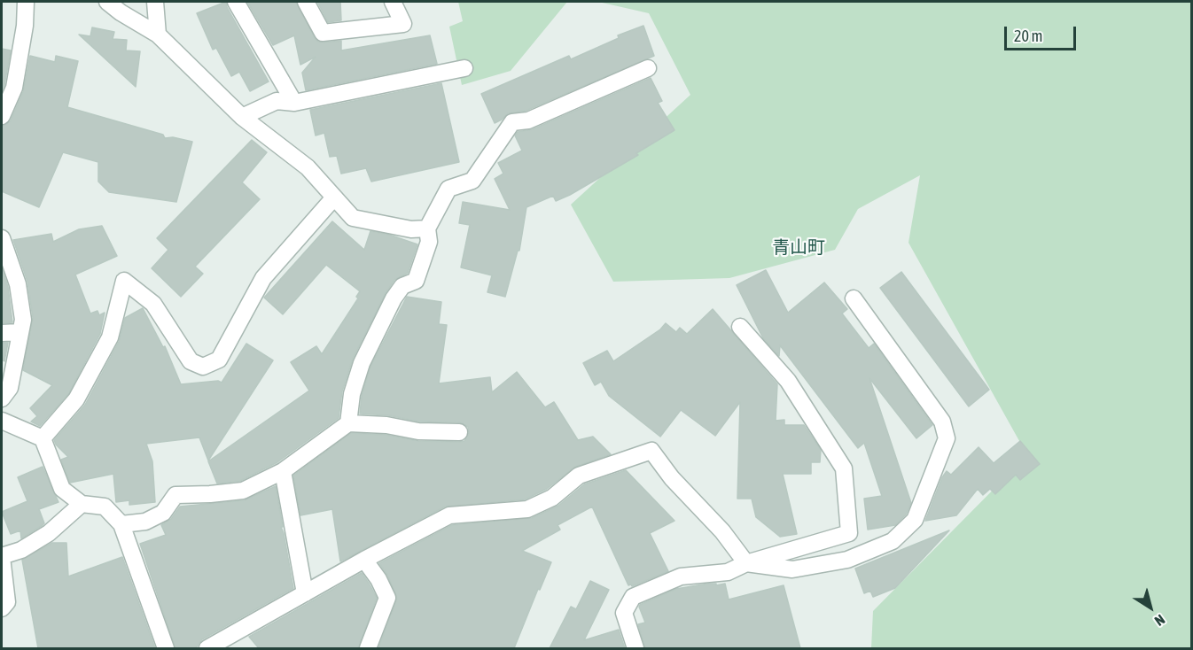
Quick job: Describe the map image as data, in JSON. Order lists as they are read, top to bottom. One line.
{"districts":["青山町"],"scale_bar":"20 m","north":"bottom right"}
